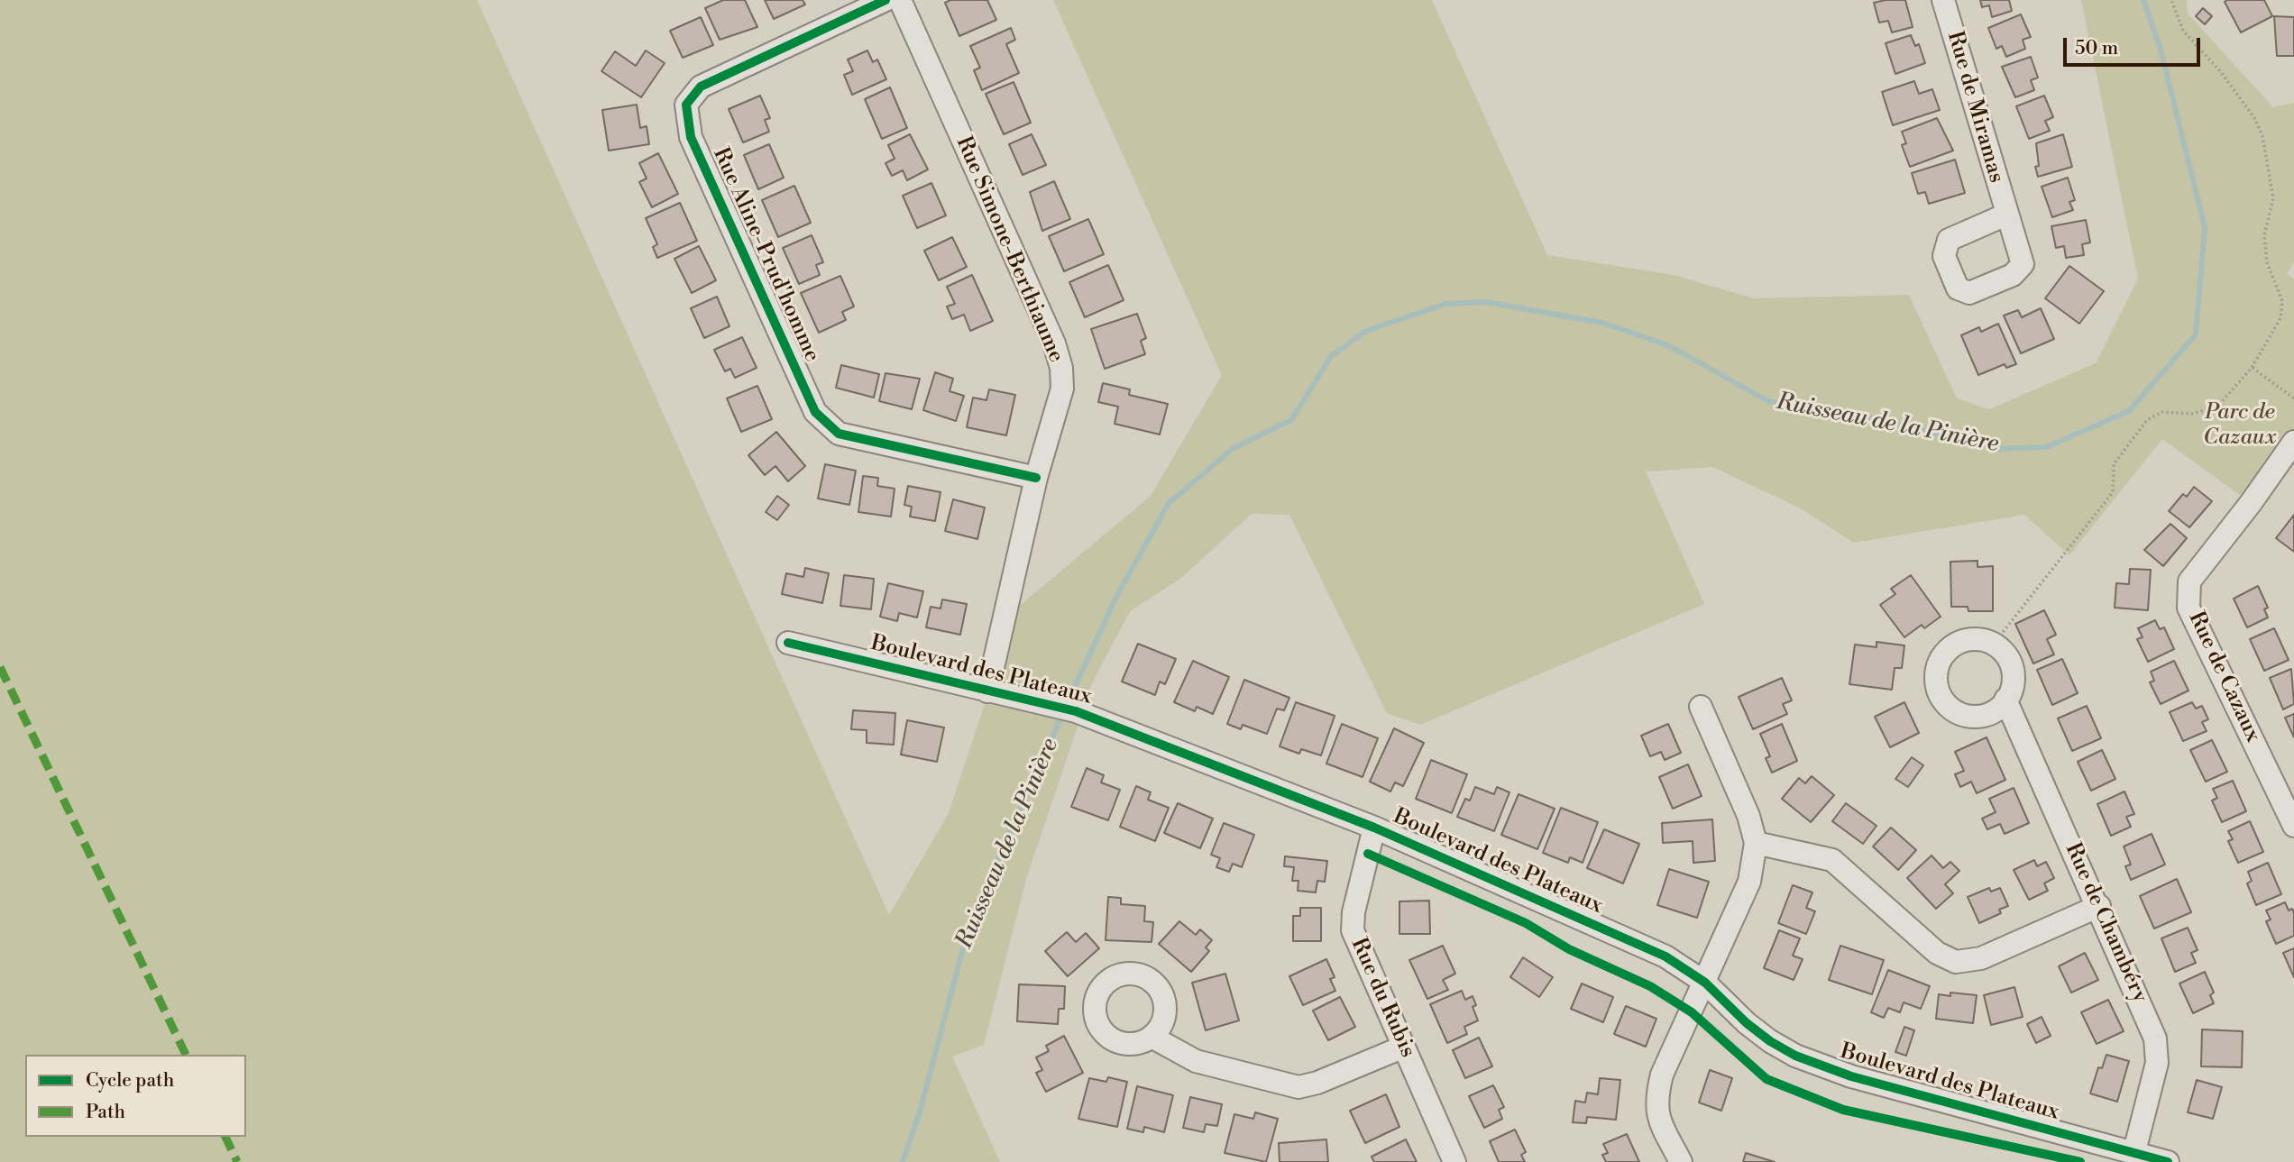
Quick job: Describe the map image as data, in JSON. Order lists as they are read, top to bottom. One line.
{"streets":{"street":["Rue de Miramas","Rue Simone-Berthiaume","Rue Aline-Prud'homme","Boulevard des Plateaux","Rue de Cazaux","Rue de Chambéry","Rue du Rubis"]},"crossings":[["Rue Simone-Berthiaume","Rue Aline-Prud'homme"],["Rue Simone-Berthiaume","Boulevard des Plateaux"],["Boulevard des Plateaux","Rue de Chambéry"],["Boulevard des Plateaux","Rue du Rubis"]],"water":["Ruisseau de la Pinière"],"parks":["Parc de Cazaux"],"legend":["Cycle path","Path"],"scale_bar":"50 m"}
